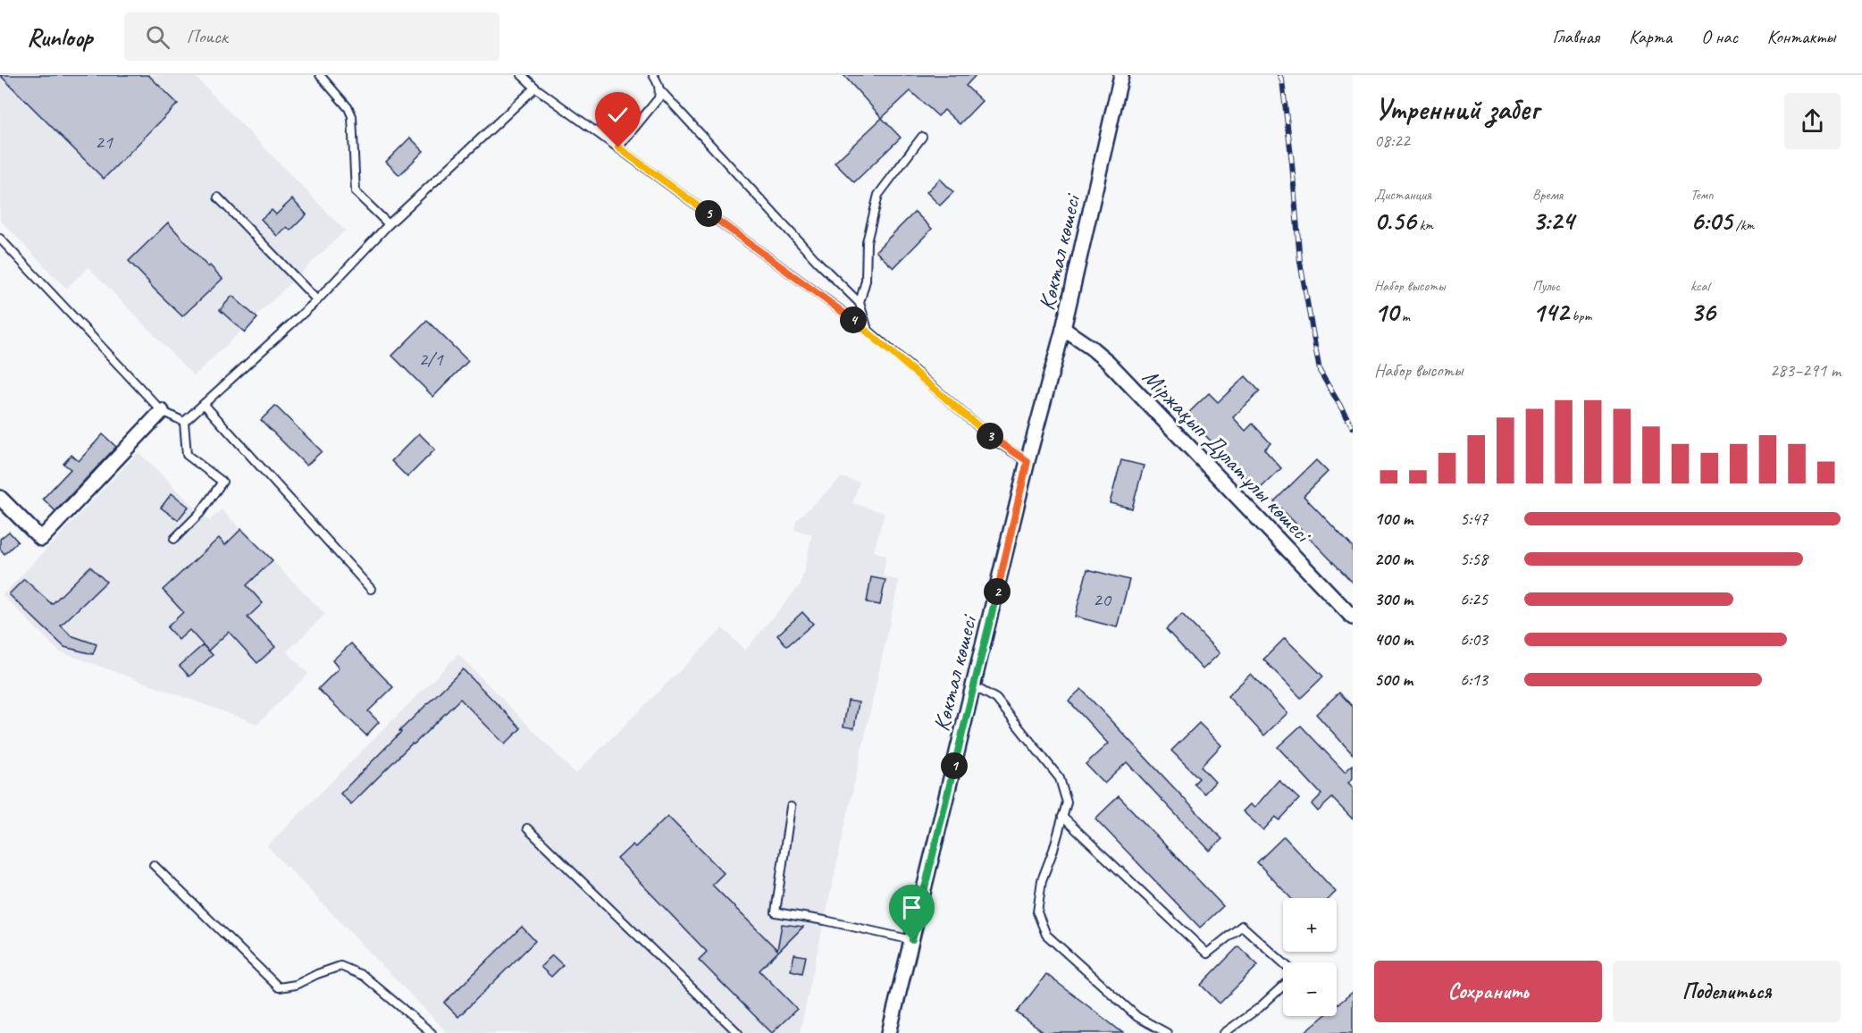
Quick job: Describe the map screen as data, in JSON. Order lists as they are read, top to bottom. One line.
{"streets":{"street":["Көктал көшесі","Міржақып Дулатұлы көшесі"]},"crossings":[["Көктал көшесі","Міржақып Дулатұлы көшесі"]],"house_numbers":["21","2/1","20"],"page":{"header":"Runloop","search":"Поиск","nav":["Главная","Карта","О нас","Контакты"],"heading":["Утренний забег","08:22"],"stats":[["Дистанция","0.56 km"],["Время","3:24"],["Темп","6:05 /km"],["Набор высоты","10 m"],["Пульс","142 bpm"],["kcal","36"]],"pins":["5","4","3","2","1"],"chart":["Набор высоты","283–291 m"],"list":[{"name":"100 m","note":"5:47"},{"name":"200 m","note":"5:58"},{"name":"300 m","note":"6:25"},{"name":"400 m","note":"6:03"},{"name":"500 m","note":"6:13"}],"map_buttons":["+","−"],"buttons":["Сохранить","Поделиться"]}}
